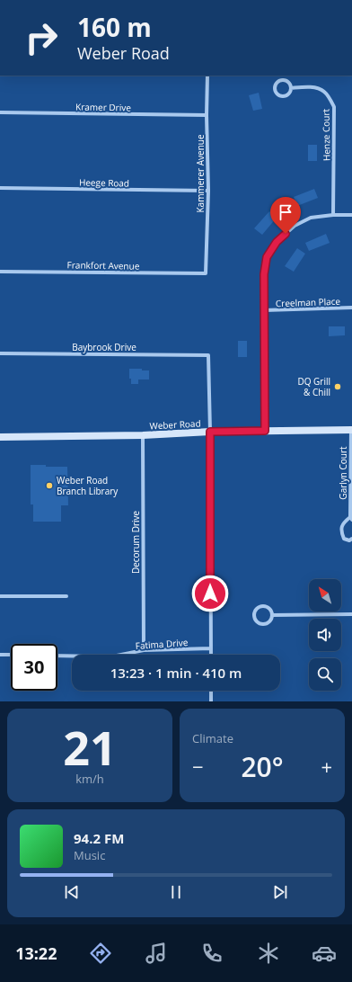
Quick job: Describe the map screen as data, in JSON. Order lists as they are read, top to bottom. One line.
{"streets":{"main road":["Weber Road"],"street":["Kramer Drive","Henze Court","Kammerer Avenue","Heege Road","Frankfort Avenue","Creelman Place","Baybrook Drive","Garlyn Court","Decorum Drive","Fatima Drive"]},"crossings":[["Kramer Drive","Kammerer Avenue"],["Kammerer Avenue","Heege Road"],["Kammerer Avenue","Frankfort Avenue"],["Baybrook Drive","Weber Road"],["Weber Road","Garlyn Court"],["Weber Road","Decorum Drive"],["Decorum Drive","Fatima Drive"]],"places":["DQ Grill & Chill","Weber Road Branch Library"],"north":"top left","page":{"turn":["160 m","Weber Road"],"limit":"30","trip":"13:23 · 1 min · 410 m","tile":[["21","km/h"],"Climate"],"heat":["−","20°","+"],"song":["94.2 FM","Music"],"tabs":"13:22"}}
